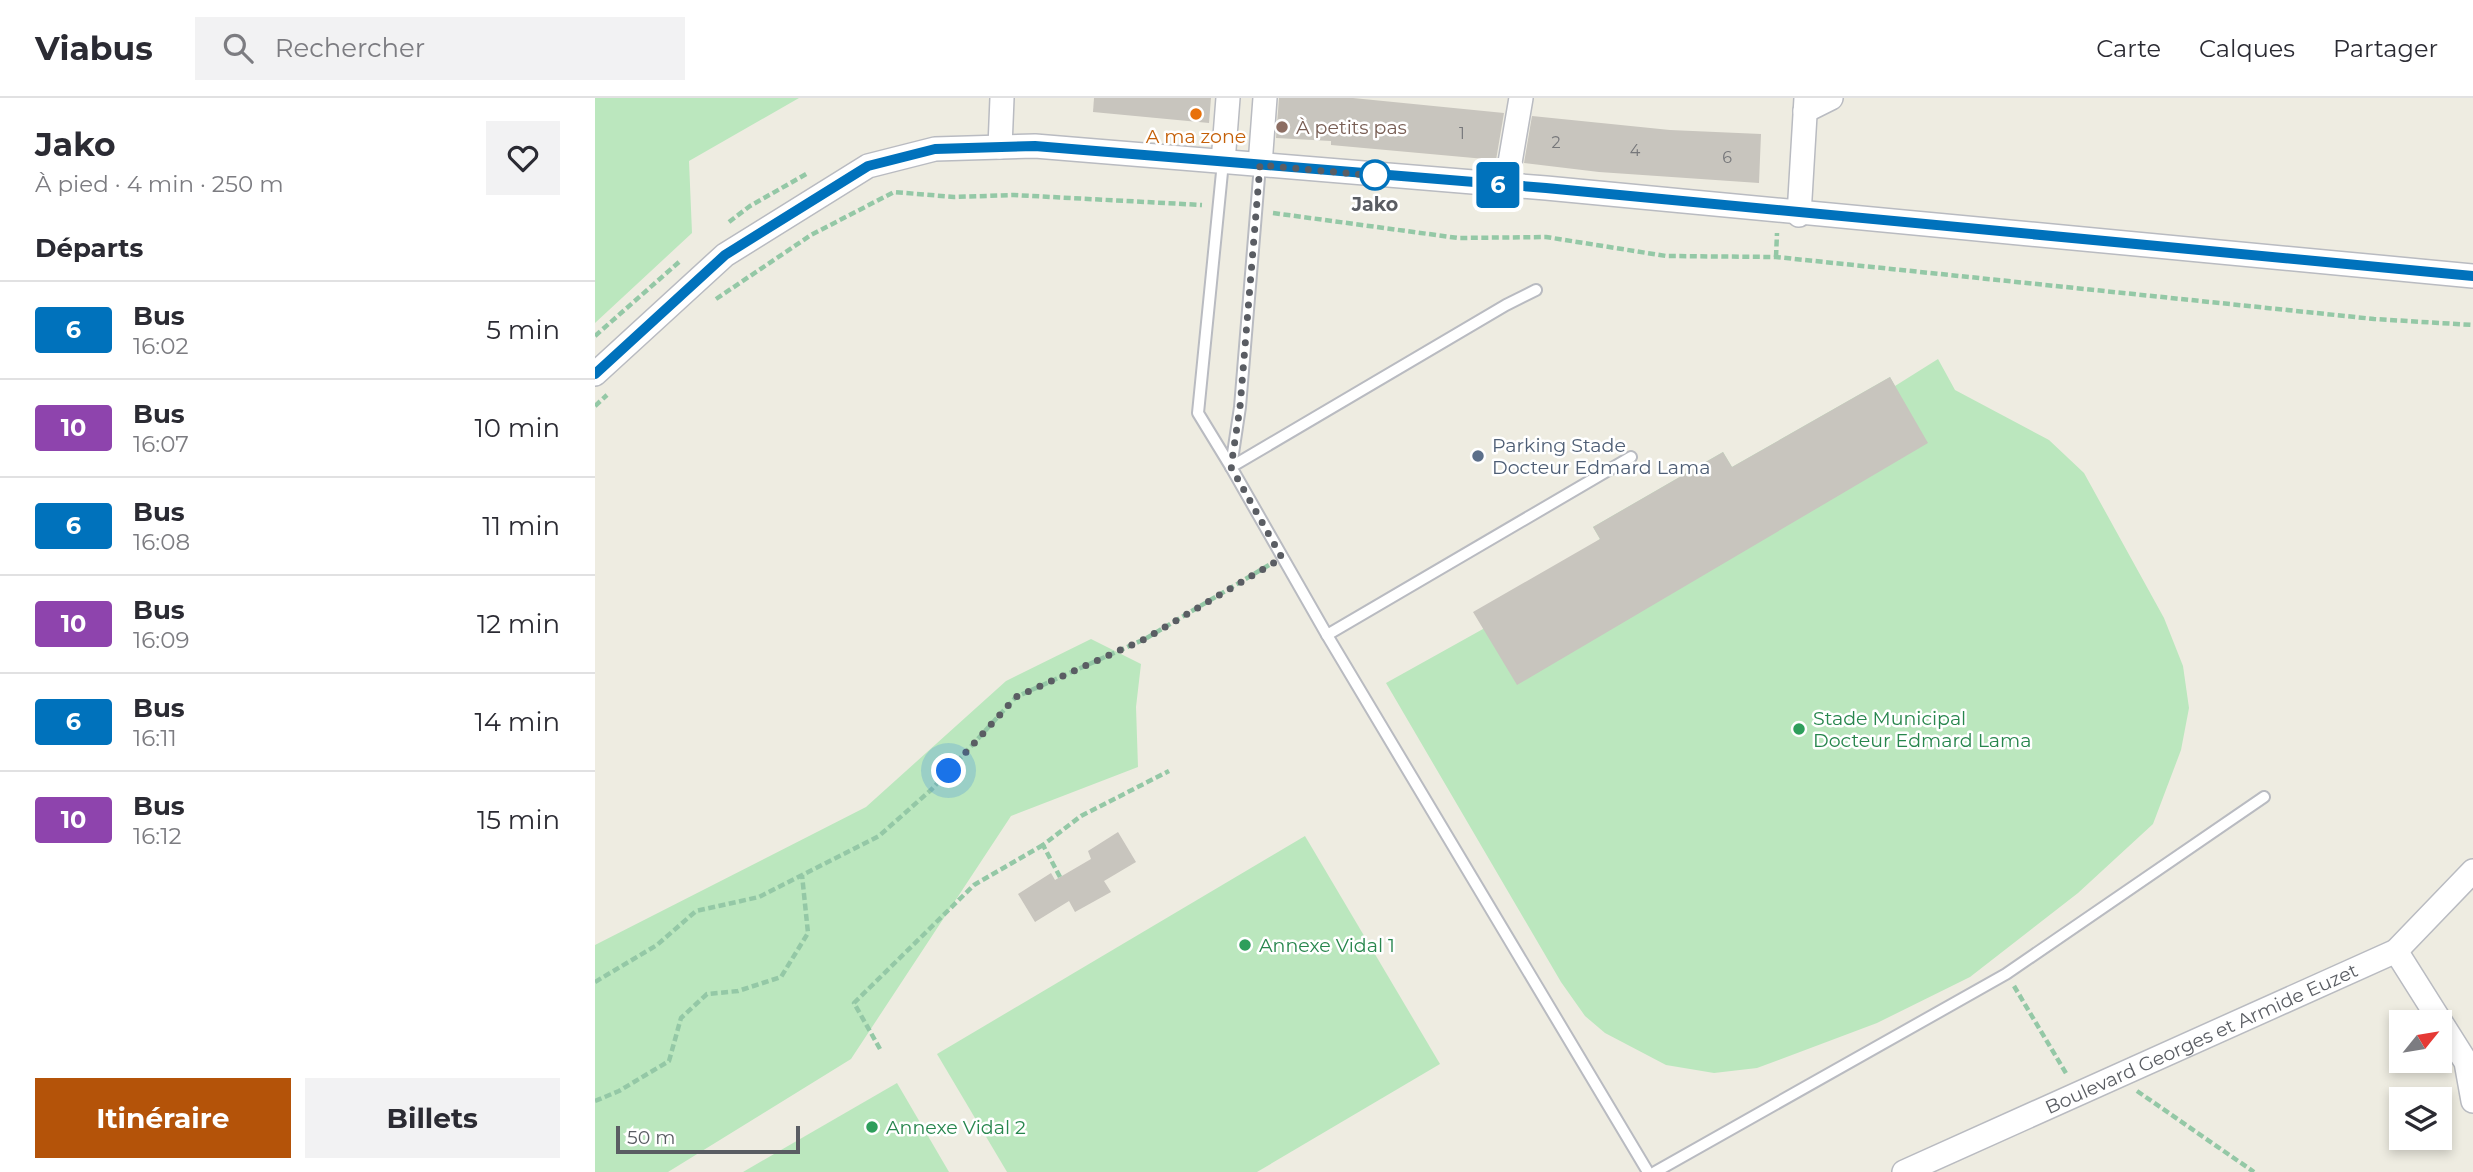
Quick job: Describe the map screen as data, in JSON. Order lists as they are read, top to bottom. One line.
{"streets":{"street":["Boulevard Georges et Armide Euzet"]},"places":["A ma zone","À petits pas","Jako","Parking Stade Docteur Edmard Lama","Stade Municipal Docteur Edmard Lama","Annexe Vidal 1","Annexe Vidal 2"],"lines":["bus line 6"],"house_numbers":["1","2","4","6"],"scale_bar":"50 m","north":"top right","page":{"header":"Viabus","search":"Rechercher","nav":["Carte","Calques","Partager"],"heading":[["Jako","À pied · 4 min · 250 m"],"Départs"],"on_map":"6","list":[{"mark":"6","name":"Bus","note":"16:02","value":"5 min"},{"mark":"10","name":"Bus","note":"16:07","value":"10 min"},{"mark":"6","name":"Bus","note":"16:08","value":"11 min"},{"mark":"10","name":"Bus","note":"16:09","value":"12 min"},{"mark":"6","name":"Bus","note":"16:11","value":"14 min"},{"mark":"10","name":"Bus","note":"16:12","value":"15 min"}],"buttons":["Itinéraire","Billets"],"scale":"50 m"}}
